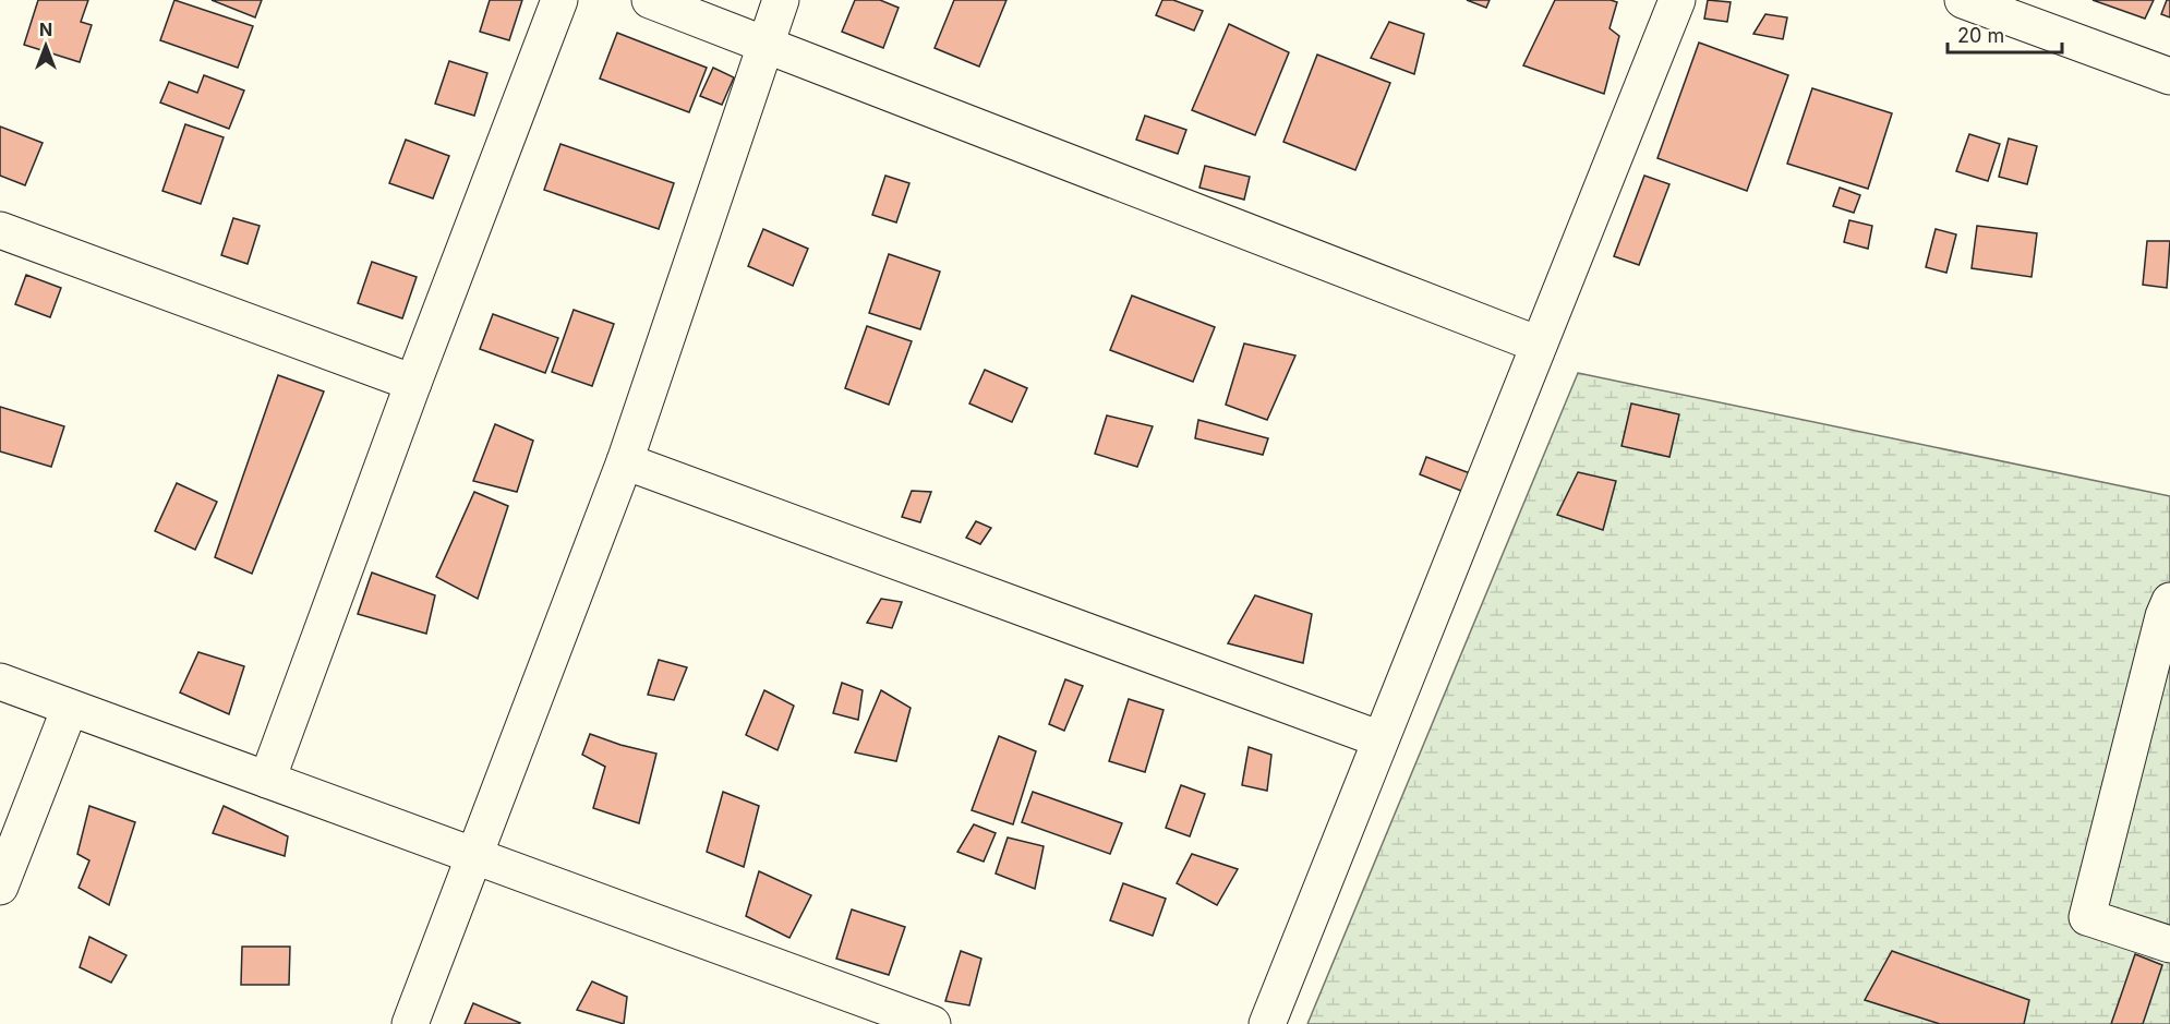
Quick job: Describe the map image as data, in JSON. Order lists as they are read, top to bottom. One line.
{"scale_bar":"20 m","north":"top"}
